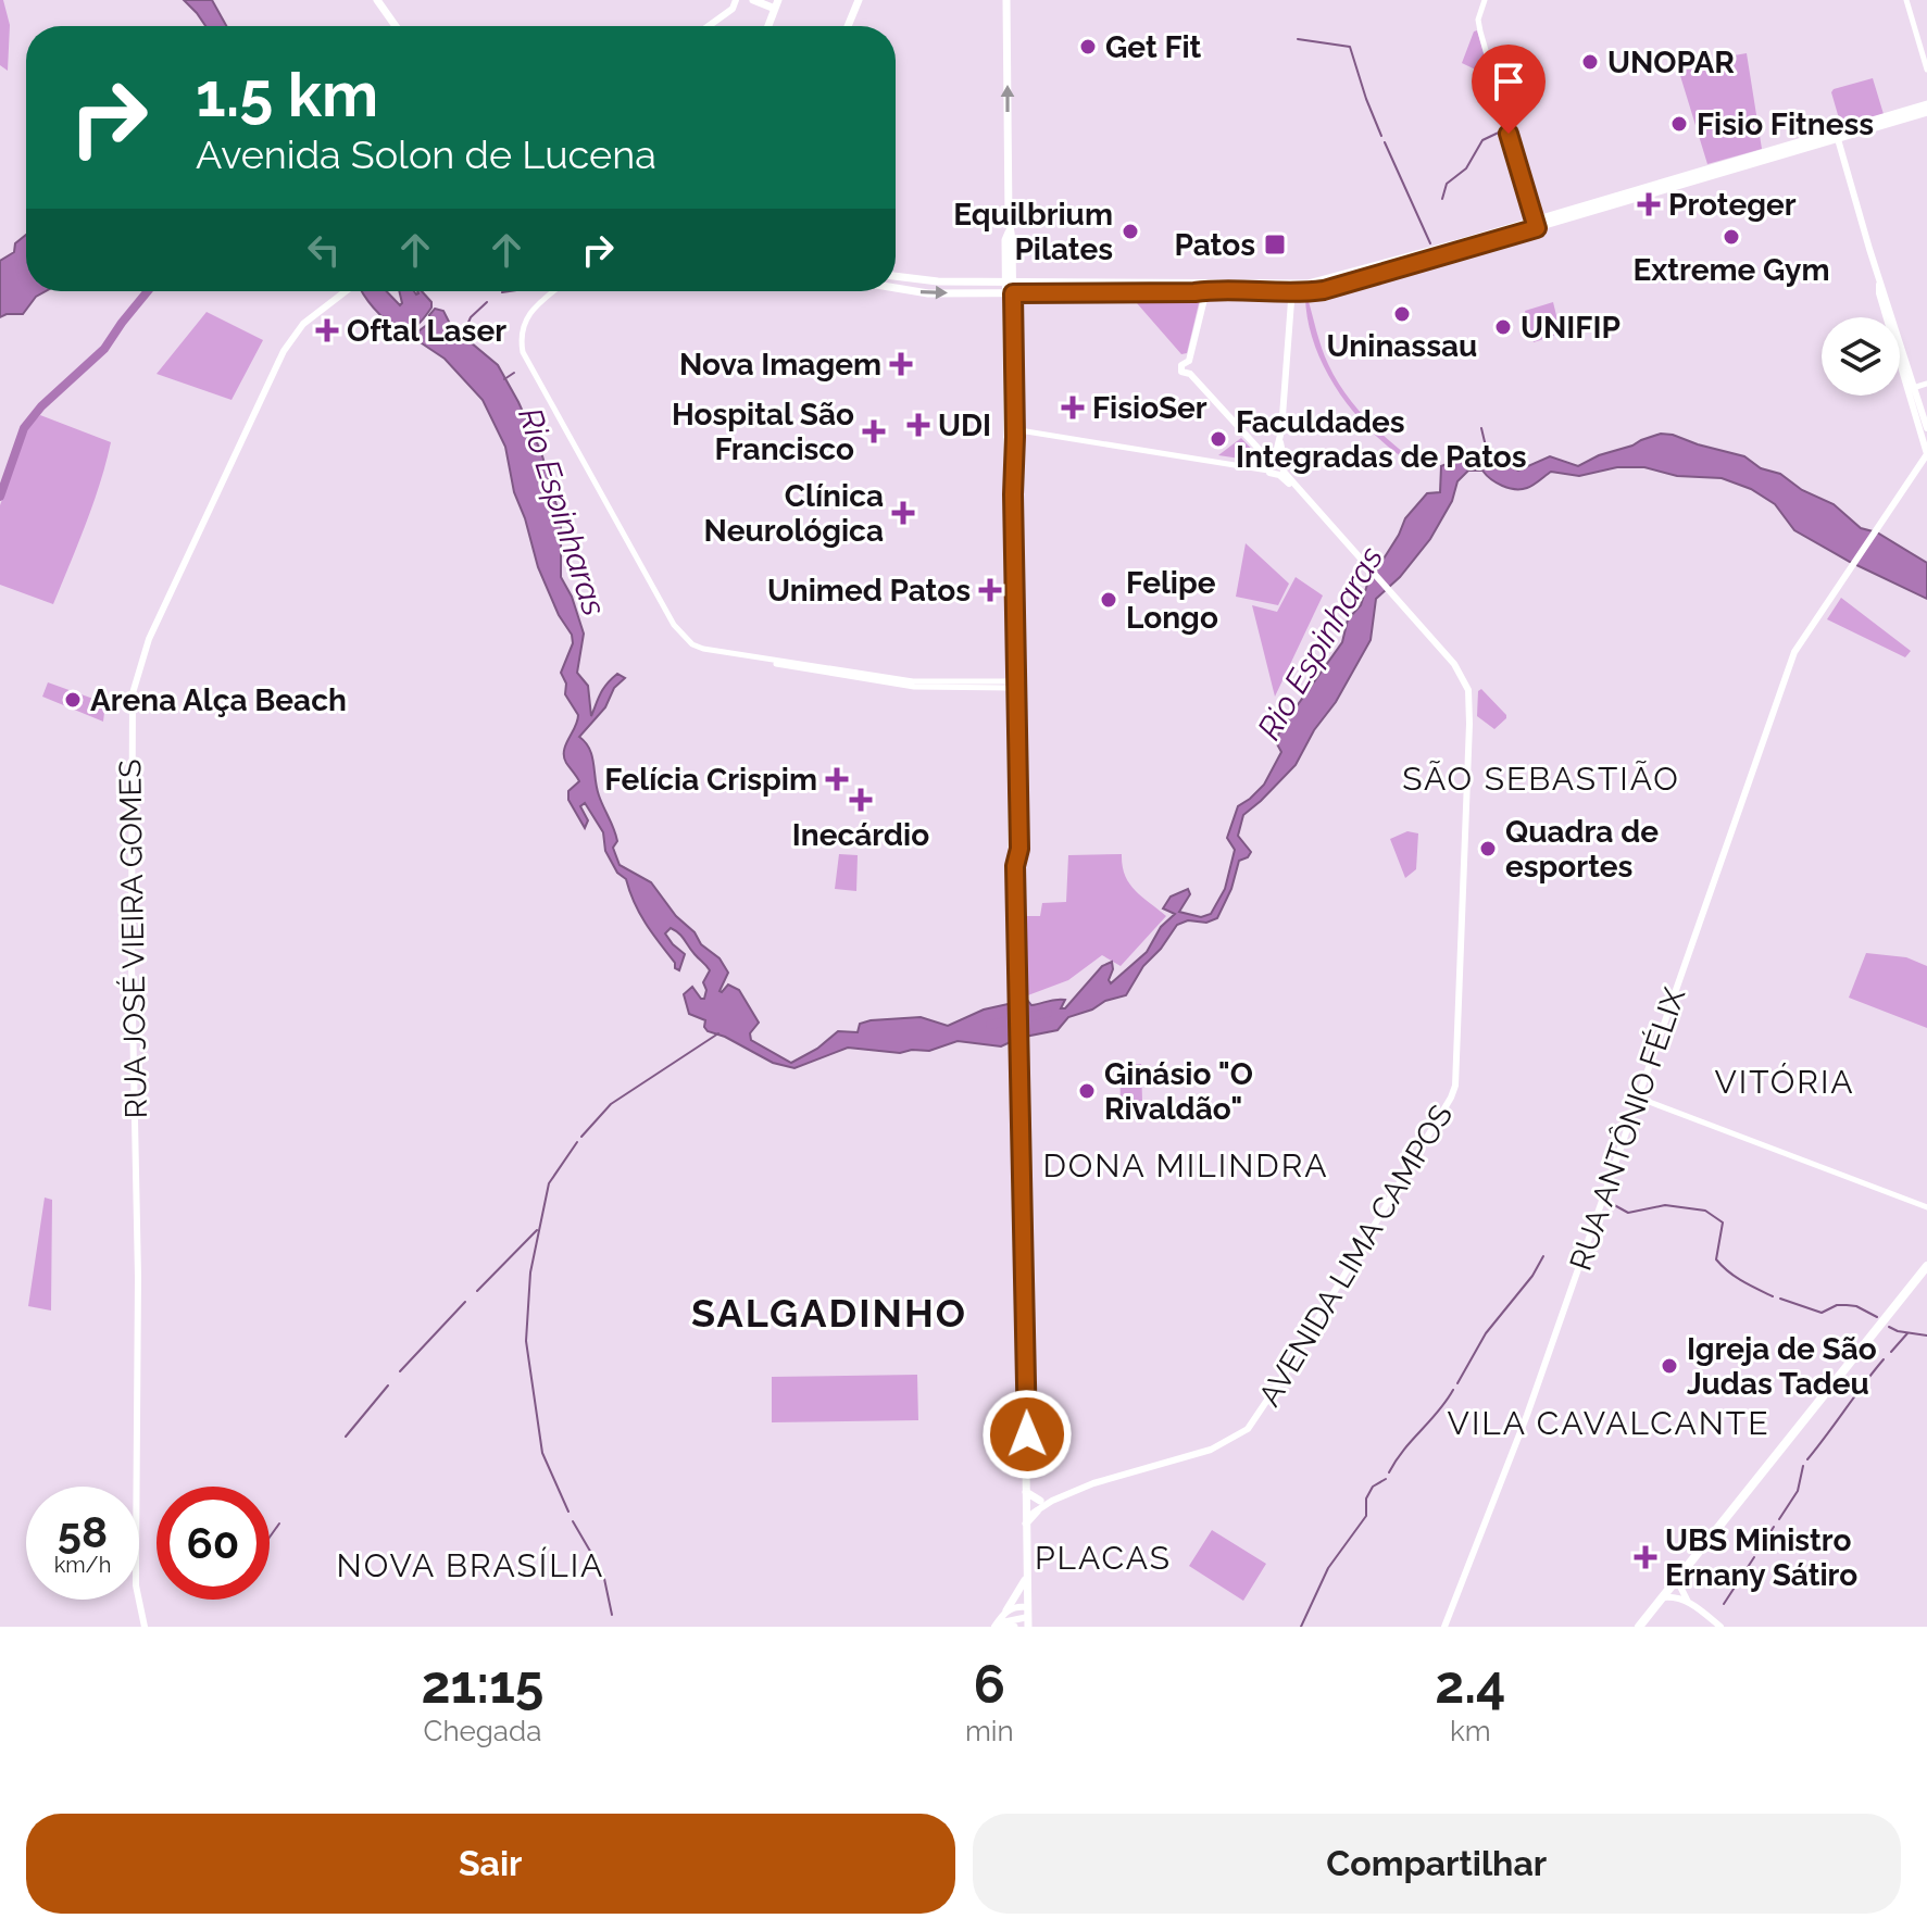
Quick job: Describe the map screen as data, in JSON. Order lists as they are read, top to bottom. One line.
{"streets":{"main road":["RUA JOSÉ VIEIRA GOMES","RUA ANTÔNIO FÉLIX","AVENIDA LIMA CAMPOS"]},"districts":["SÃO SEBASTIÃO","VITÓRIA","DONA MILINDRA","SALGADINHO","VILA CAVALCANTE","PLACAS","NOVA BRASÍLIA"],"water":["Rio Espinharas"],"places":{"other":["Get Fit","UNOPAR","Fisio Fitness","Equilbrium Pilates","Extreme Gym","Uninassau","UNIFIP","Faculdades Integradas de Patos","Felipe Longo","Arena Alça Beach","Quadra de esportes","Ginásio \"O Rivaldão\"","Igreja de São Judas Tadeu"],"health":["Proteger","Oftal Laser","Nova Imagem","FisioSer","UDI","Hospital São Francisco","Clínica Neurológica","Unimed Patos","Felícia Crispim","Inecárdio","UBS Ministro Ernany Sátiro"],"transit":["Patos"]},"page":{"turn":["1.5 km","Avenida Solon de Lucena"],"speed":"58 km/h","limit":"60","eta":["21:15","Chegada","6","min","2.4","km"],"buttons":["Sair","Compartilhar"]}}
